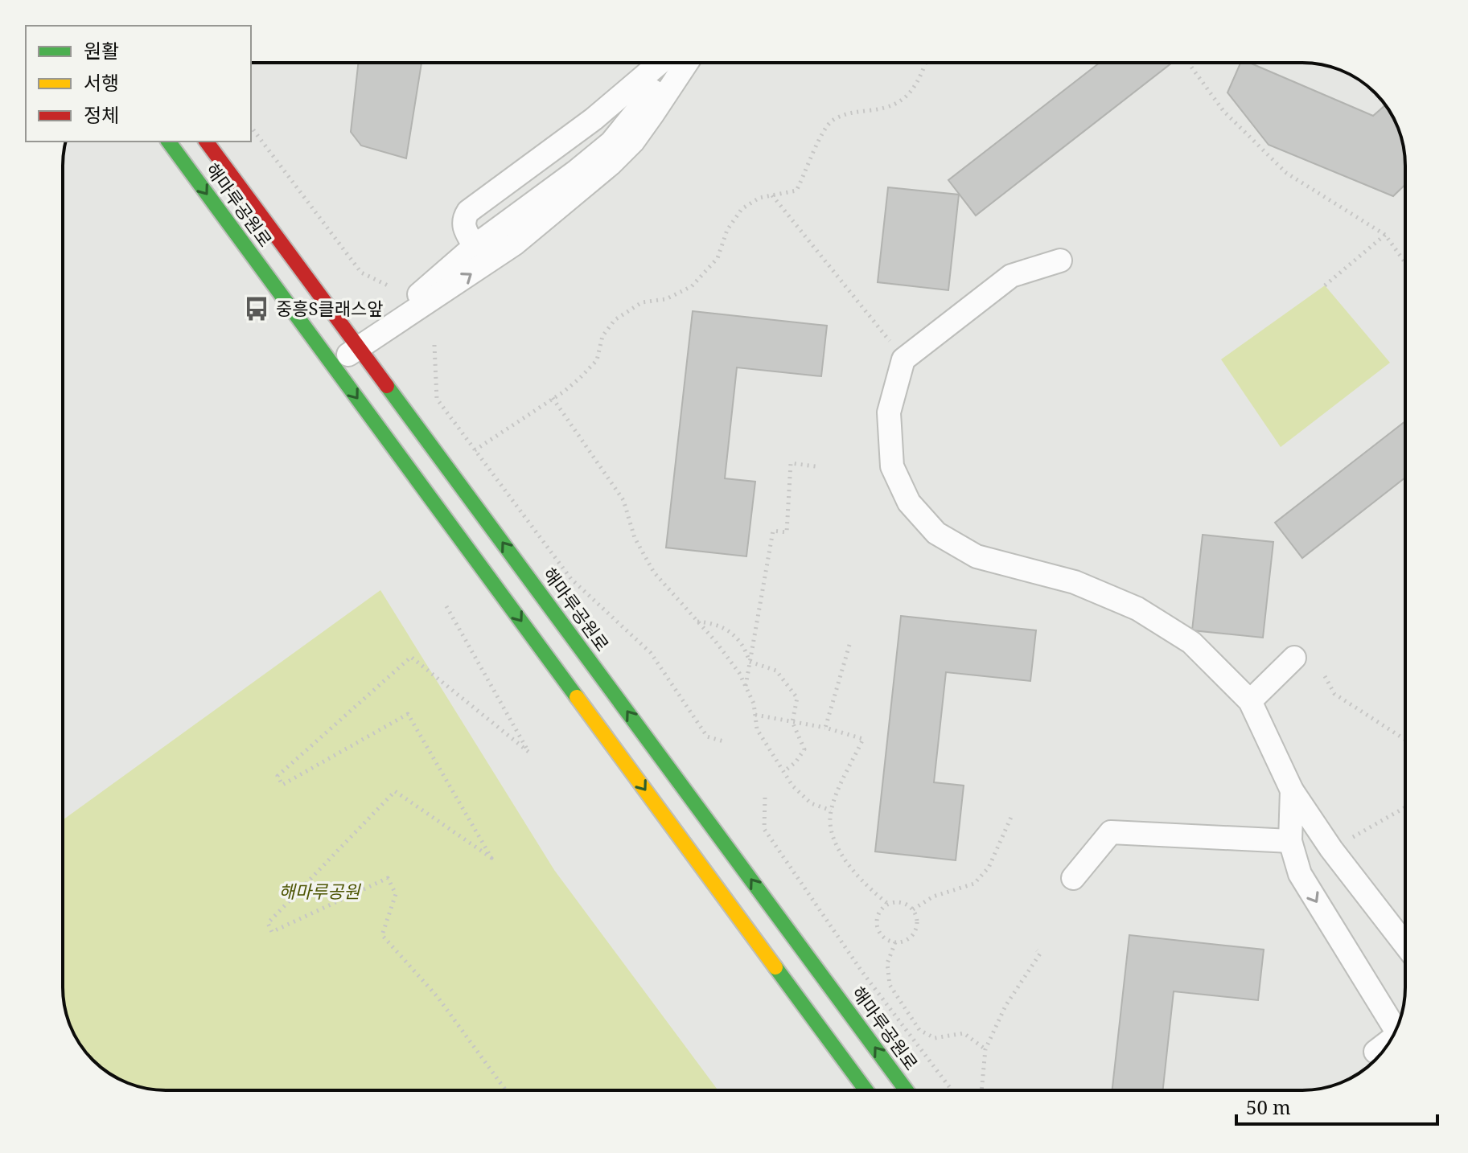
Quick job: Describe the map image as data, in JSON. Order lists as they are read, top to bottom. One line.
{"streets":{"street":["해마루공원로"]},"parks":["해마루공원"],"places":{"bus stop":["중흥S클래스앞"]},"legend":["원활","서행","정체"],"scale_bar":"50 m"}
